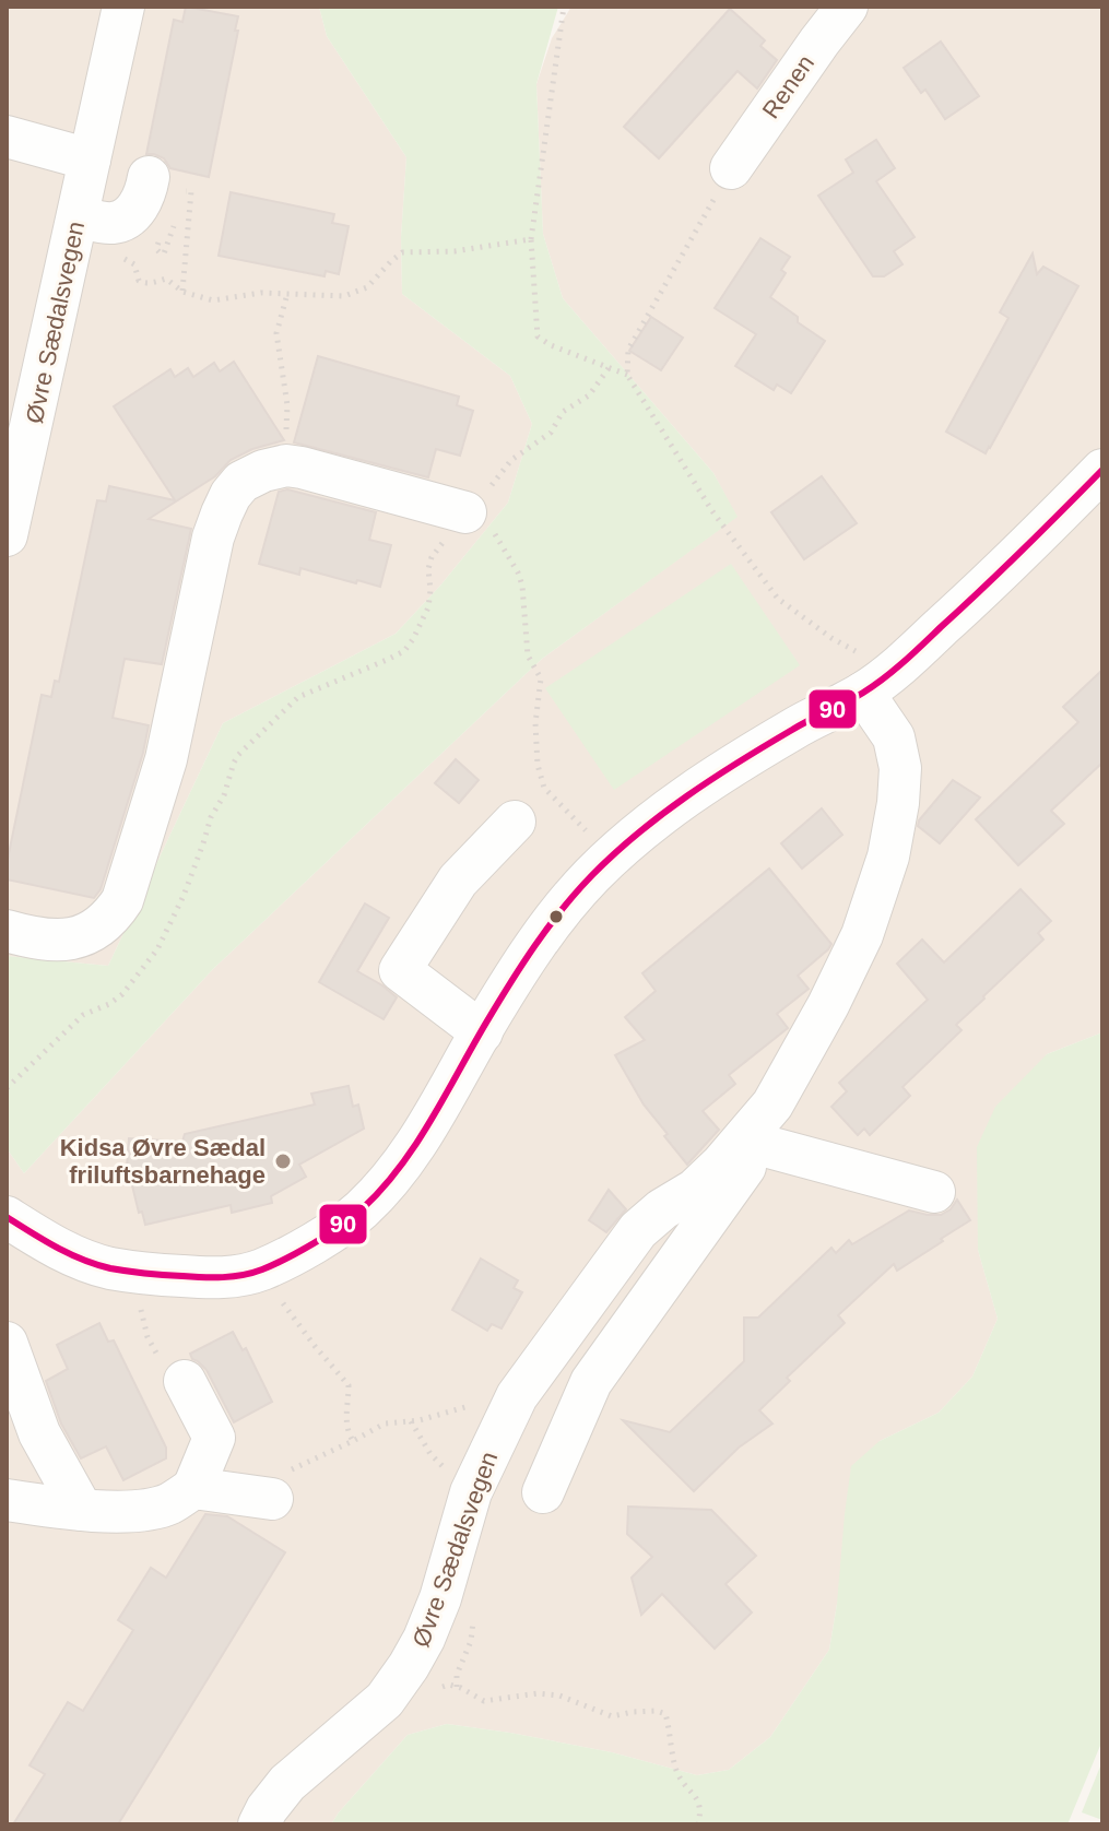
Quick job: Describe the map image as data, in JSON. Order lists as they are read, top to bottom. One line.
{"streets":{"street":["Renen","Øvre Sædalsvegen"]},"places":["Kidsa Øvre Sædal friluftsbarnehage"],"lines":["transit line 90"]}
